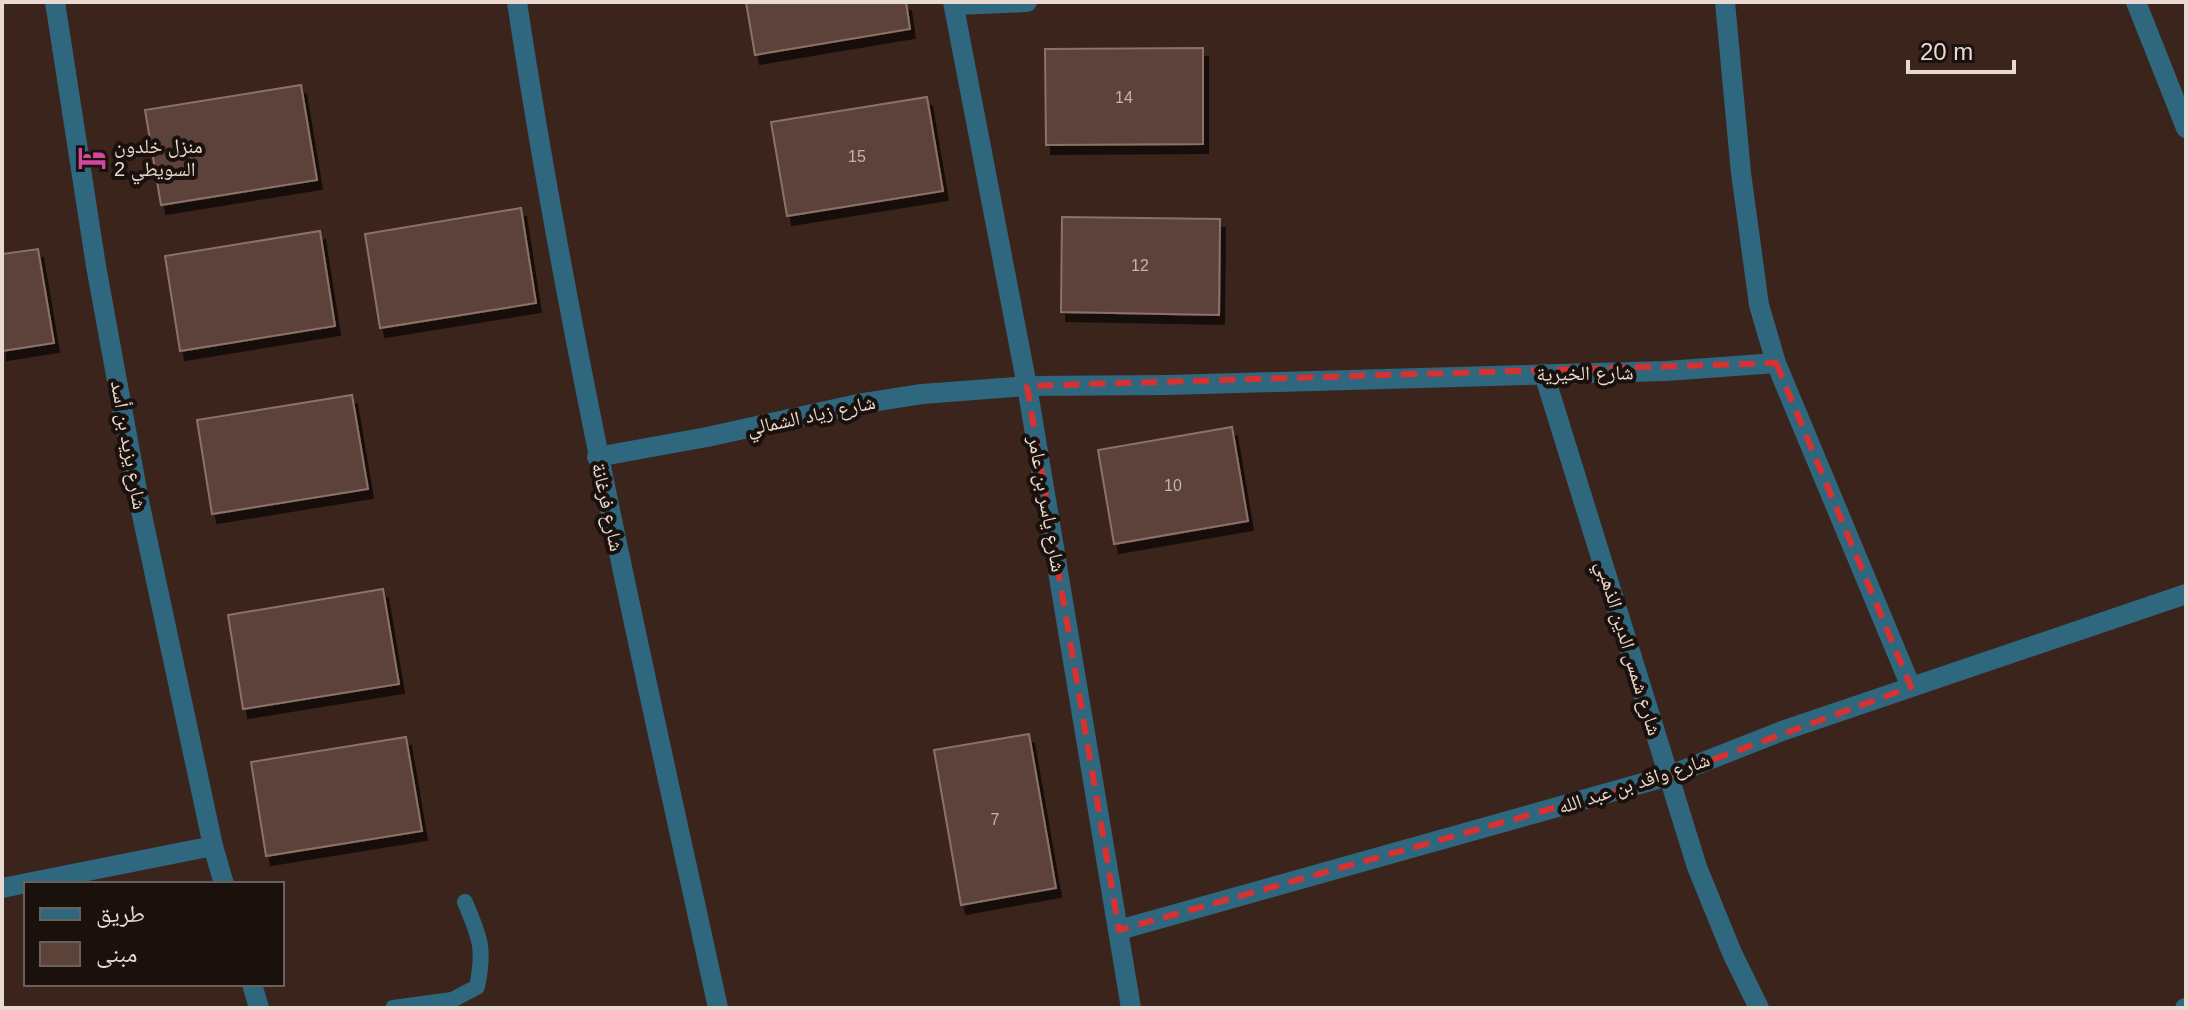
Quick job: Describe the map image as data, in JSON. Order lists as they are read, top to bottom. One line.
{"streets":{"street":["شارع الخيرية","شارع زياد الشمالي","شارع يزيد بن أسد","شارع ياسر بن عامر","شارع فرغانة","شارع شمس الدين الذهبي","شارع واقد بن عبد الله"]},"crossings":[["شارع الخيرية","شارع زياد الشمالي"],["شارع الخيرية","شارع ياسر بن عامر"],["شارع الخيرية","شارع شمس الدين الذهبي"],["شارع زياد الشمالي","شارع ياسر بن عامر"],["شارع زياد الشمالي","شارع فرغانة"],["شارع ياسر بن عامر","شارع واقد بن عبد الله"],["شارع شمس الدين الذهبي","شارع واقد بن عبد الله"]],"places":{"hotel":["منزل خلدون السويطي 2"]},"house_numbers":["14","15","12","10","7"],"legend":["طريق","مبنى"],"scale_bar":"20 m"}
